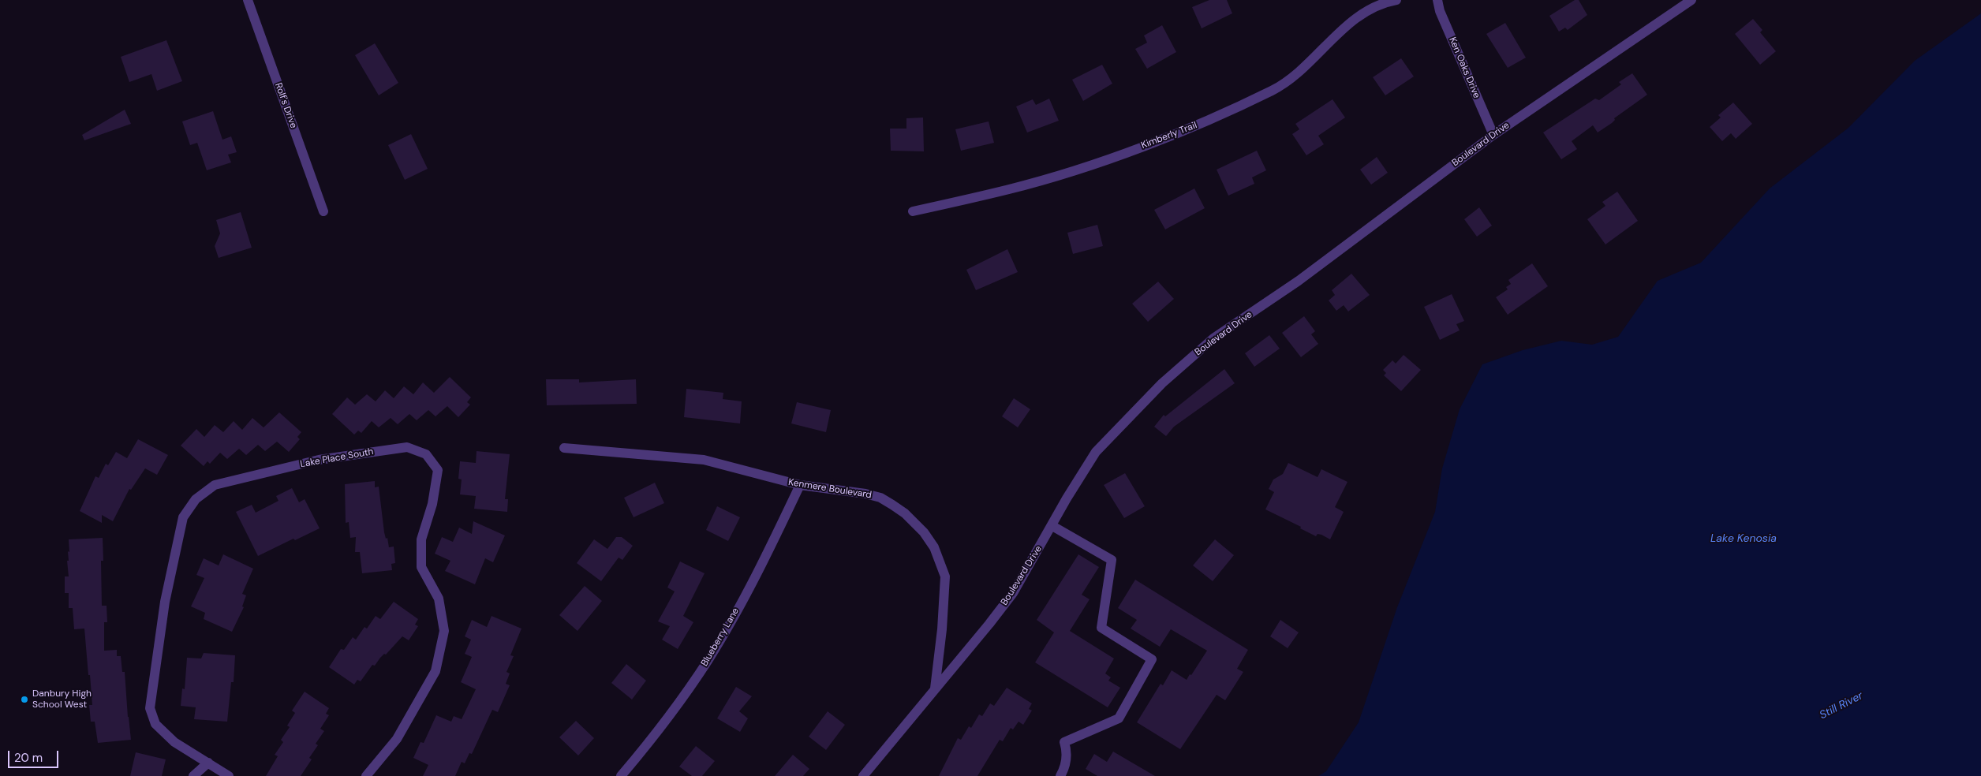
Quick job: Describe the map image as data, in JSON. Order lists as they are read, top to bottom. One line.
{"streets":{"street":["Ken Oaks Drive","Rolf's Drive","Kimberly Trail","Boulevard Drive","Lake Place South","Kenmere Boulevard","Blueberry Lane"]},"crossings":[["Ken Oaks Drive","Boulevard Drive"],["Boulevard Drive","Kenmere Boulevard"],["Kenmere Boulevard","Blueberry Lane"]],"water":["Lake Kenosia","Still River"],"places":["Danbury High School West"],"scale_bar":"20 m"}
